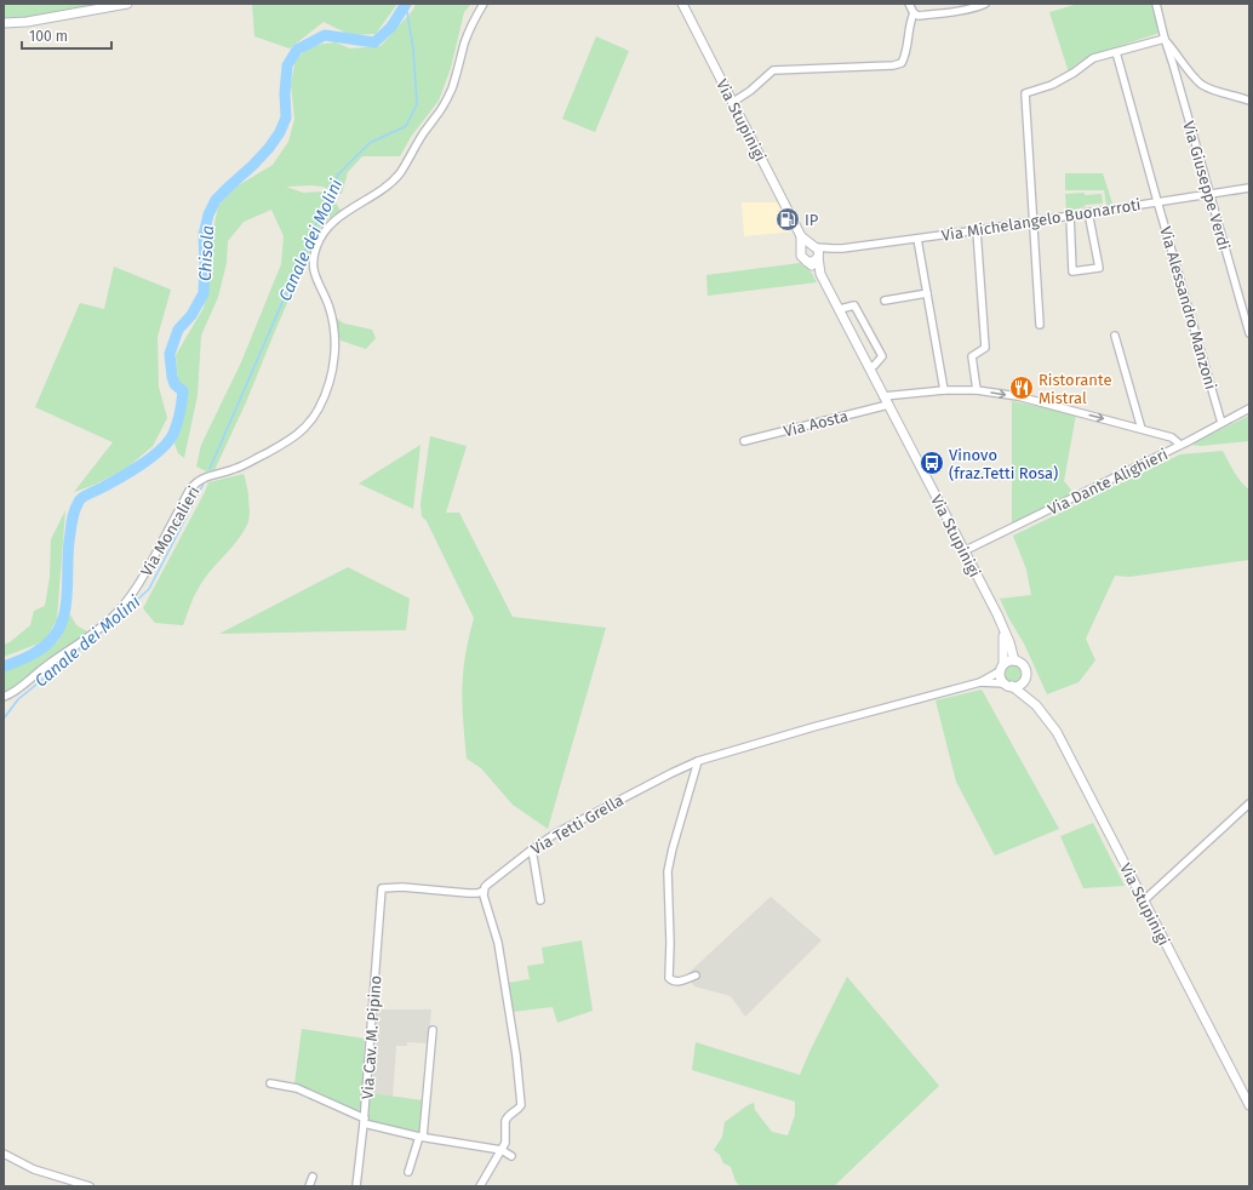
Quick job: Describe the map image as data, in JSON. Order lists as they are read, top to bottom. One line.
{"streets":{"street":["Via Stupinigi","Via Giuseppe Verdi","Via Michelangelo Buonarroti","Via Alessandro Manzoni","Via Aosta","Via Dante Alighieri","Via Moncalieri","Via Tetti Grella","Via Cav. M. Pipino"]},"crossings":[["Via Stupinigi","Via Michelangelo Buonarroti"],["Via Stupinigi","Via Aosta"],["Via Stupinigi","Via Dante Alighieri"],["Via Stupinigi","Via Tetti Grella"],["Via Giuseppe Verdi","Via Michelangelo Buonarroti"],["Via Michelangelo Buonarroti","Via Alessandro Manzoni"],["Via Alessandro Manzoni","Via Dante Alighieri"],["Via Aosta","Via Dante Alighieri"],["Via Tetti Grella","Via Cav. M. Pipino"]],"one_way":["Via Aosta"],"water":["Canale dei Molini","Chisola"],"places":{"fuel station":["IP"],"restaurant":["Ristorante Mistral"],"bus stop":["Vinovo (fraz.Tetti Rosa)"]},"scale_bar":"100 m"}
